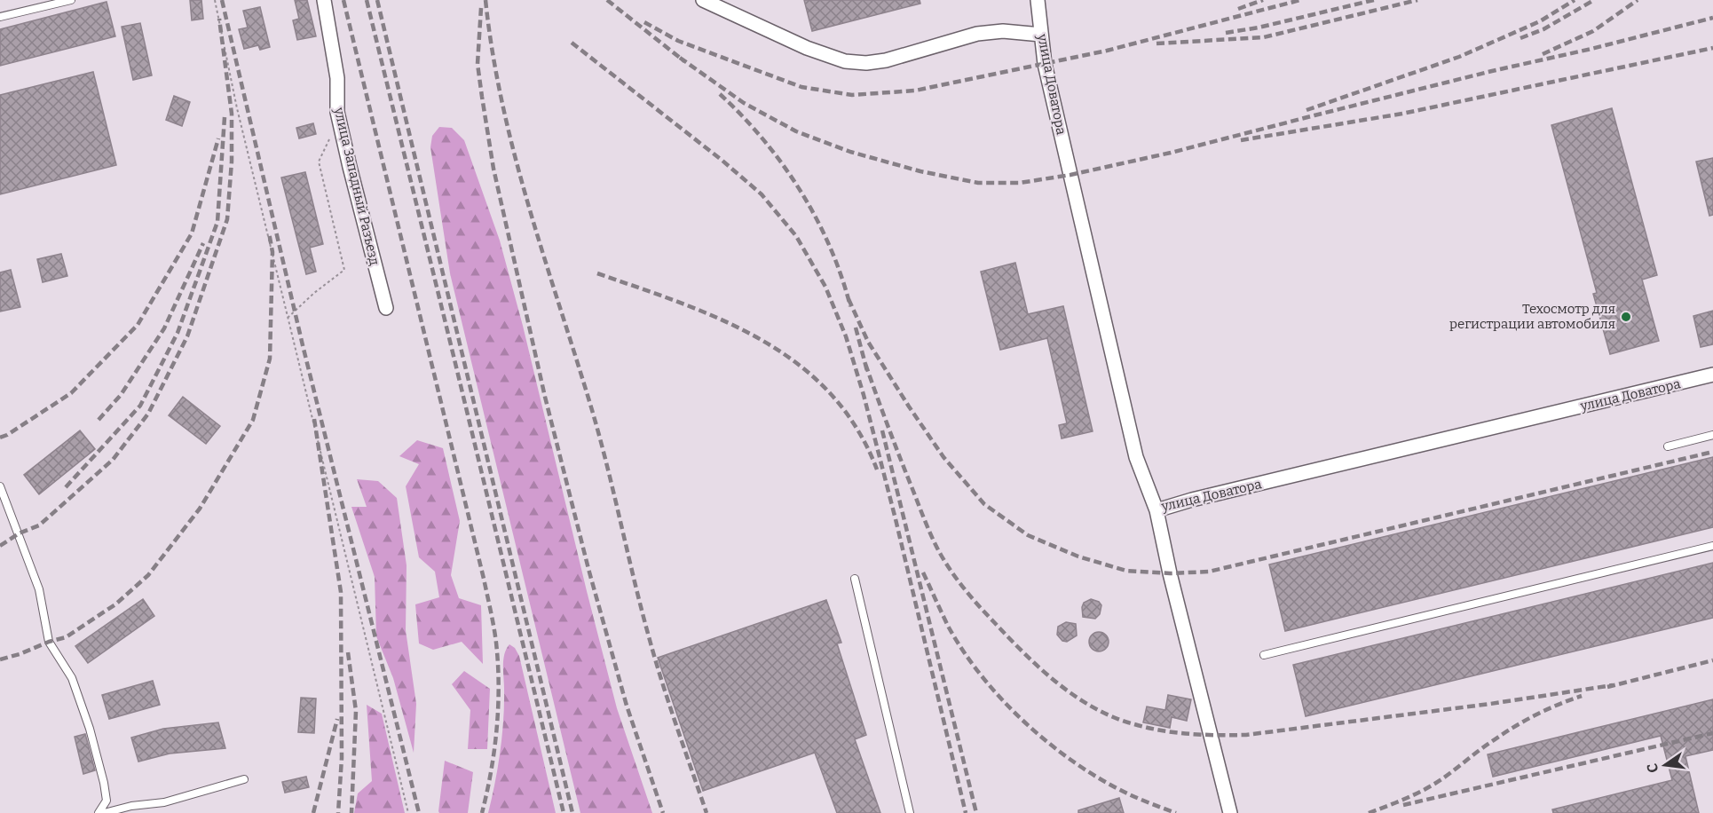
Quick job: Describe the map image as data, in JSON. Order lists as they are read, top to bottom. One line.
{"streets":{"street":["улица Доватора","улица Западный Разъезд"]},"places":["Техосмотр для регистрации автомобиля"],"north":"left"}
